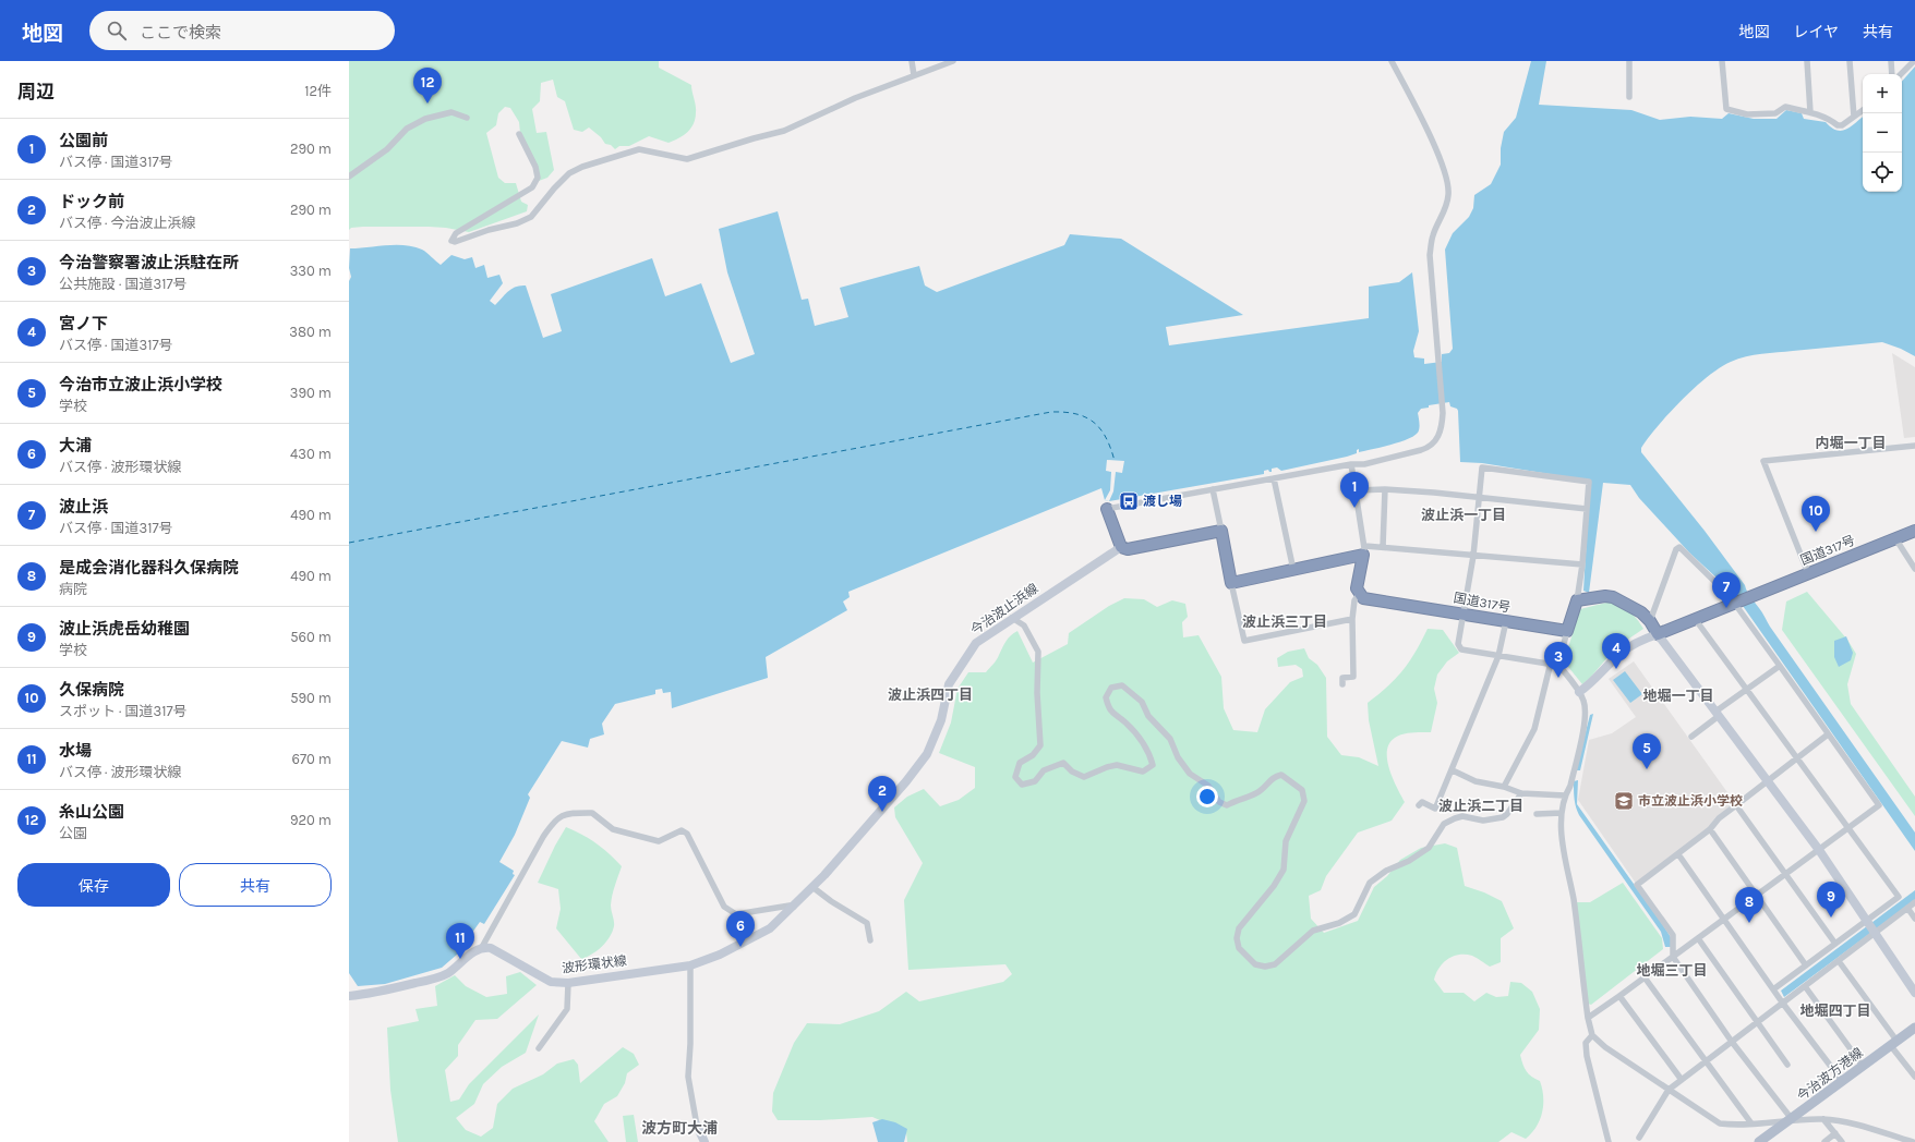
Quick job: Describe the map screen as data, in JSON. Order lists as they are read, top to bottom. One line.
{"streets":{"highway":["国道317号"],"main road":["今治波止浜線","波形環状線","今治波方港線"]},"crossings":[["今治波止浜線","波形環状線"]],"districts":["内堀一丁目","波止浜一丁目","波止浜三丁目","波止浜四丁目","地堀一丁目","波止浜二丁目","地堀三丁目","地堀四丁目","波方町大浦"],"places":{"bus stop":["渡し場"],"school or university":["市立波止浜小学校"]},"page":{"header":"地図","search":"ここで検索","nav":["地図","レイヤ","共有"],"heading":["周辺","12件"],"pins":["12","1","10","7","4","3","5","2","9","8","6","11"],"map_buttons":["+","−"],"list":[{"mark":"1","name":"公園前","note":"バス停 · 国道317号","value":"290 m"},{"mark":"2","name":"ドック前","note":"バス停 · 今治波止浜線","value":"290 m"},{"mark":"3","name":"今治警察署波止浜駐在所","note":"公共施設 · 国道317号","value":"330 m"},{"mark":"4","name":"宮ノ下","note":"バス停 · 国道317号","value":"380 m"},{"mark":"5","name":"今治市立波止浜小学校","note":"学校","value":"390 m"},{"mark":"6","name":"大浦","note":"バス停 · 波形環状線","value":"430 m"},{"mark":"7","name":"波止浜","note":"バス停 · 国道317号","value":"490 m"},{"mark":"8","name":"是成会消化器科久保病院","note":"病院","value":"490 m"},{"mark":"9","name":"波止浜虎岳幼稚園","note":"学校","value":"560 m"},{"mark":"10","name":"久保病院","note":"スポット · 国道317号","value":"590 m"},{"mark":"11","name":"水場","note":"バス停 · 波形環状線","value":"670 m"},{"mark":"12","name":"糸山公園","note":"公園","value":"920 m"}],"buttons":["保存","共有"]}}
